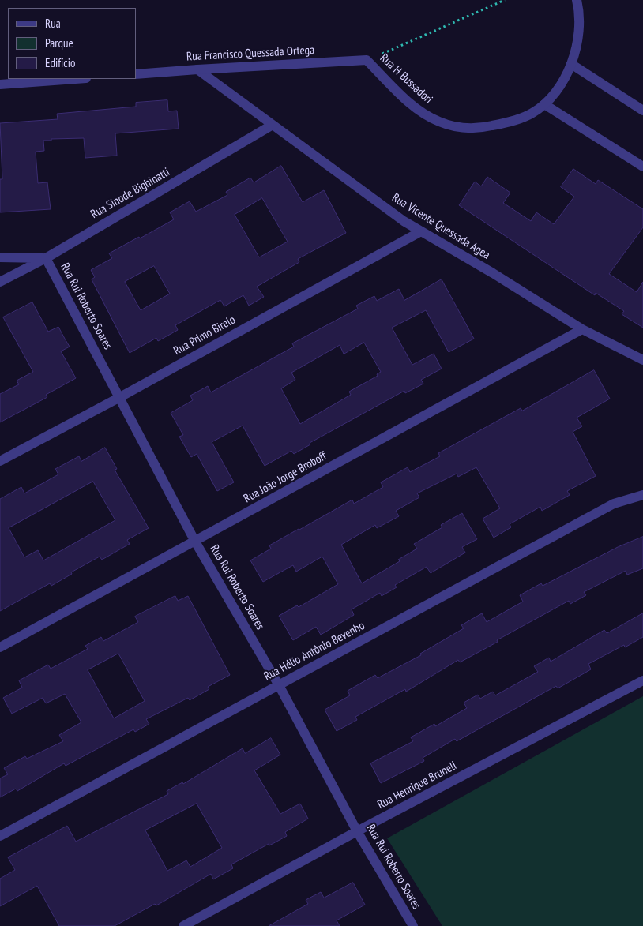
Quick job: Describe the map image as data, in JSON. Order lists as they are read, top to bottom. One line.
{"streets":{"street":["Rua Francisco Quessada Ortega","Rua H Bussadori","Rua Sinode Bighinatti","Rua Vicente Quessada Agea","Rua Rui Roberto Soares","Rua Primo Birelo","Rua João Jorge Broboff","Rua Hélio Antônio Bevenho","Rua Henrique Bruneli"]},"crossings":[["Rua Francisco Quessada Ortega","Rua H Bussadori"],["Rua Francisco Quessada Ortega","Rua Vicente Quessada Agea"],["Rua Sinode Bighinatti","Rua Vicente Quessada Agea"],["Rua Sinode Bighinatti","Rua Rui Roberto Soares"],["Rua Vicente Quessada Agea","Rua Primo Birelo"],["Rua Vicente Quessada Agea","Rua João Jorge Broboff"],["Rua Rui Roberto Soares","Rua Primo Birelo"],["Rua Rui Roberto Soares","Rua João Jorge Broboff"],["Rua Rui Roberto Soares","Rua Hélio Antônio Bevenho"],["Rua Rui Roberto Soares","Rua Henrique Bruneli"]],"legend":["Rua","Parque","Edifício"]}
